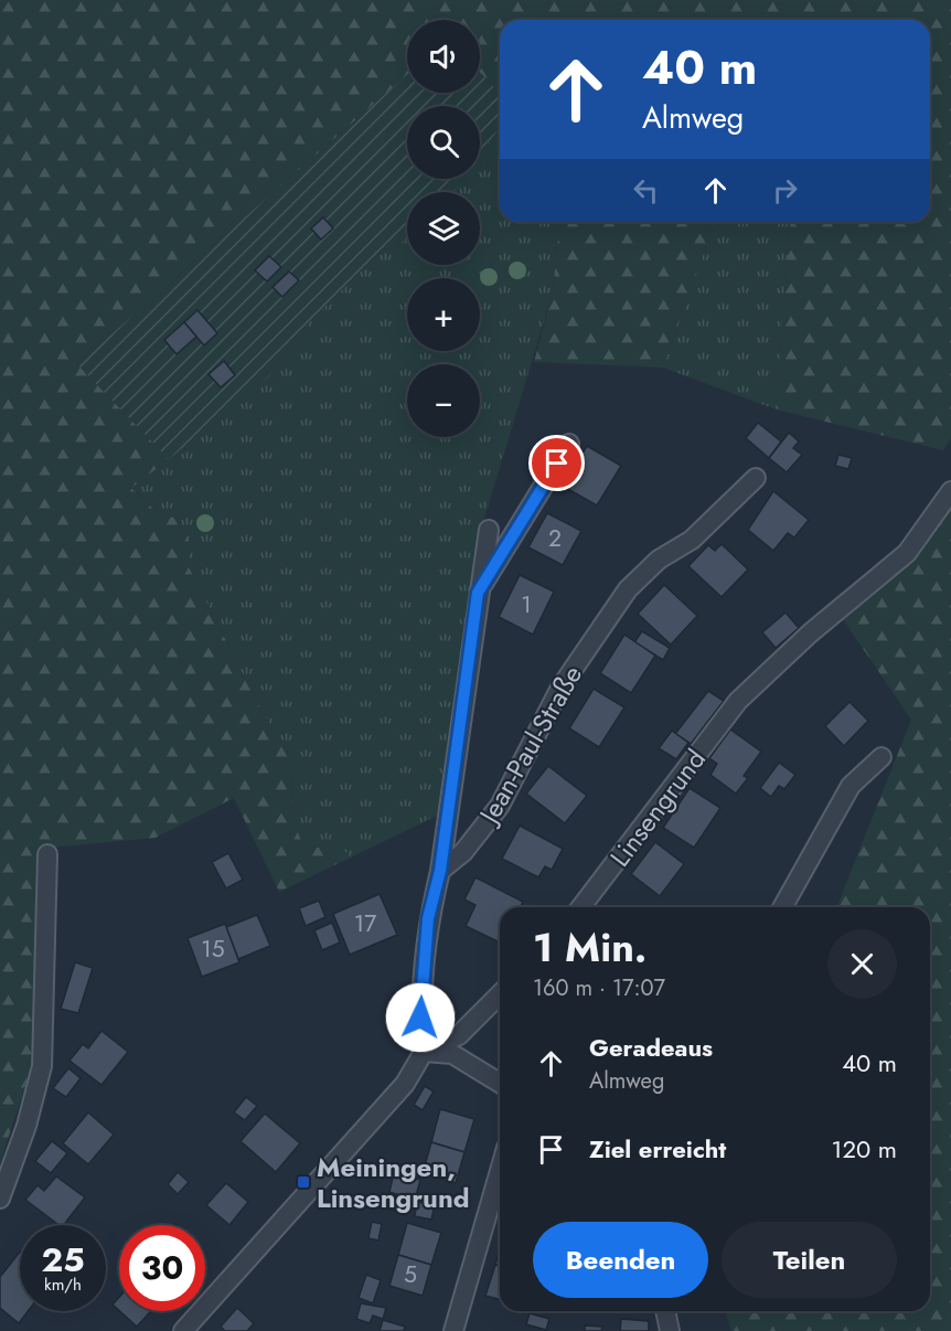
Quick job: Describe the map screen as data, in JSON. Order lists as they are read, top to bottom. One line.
{"streets":{"street":["Jean-Paul-Straße","Linsengrund"]},"places":{"transit":["Meiningen, Linsengrund"]},"house_numbers":["2","1","17","15","5"],"page":{"map_buttons":["+","−"],"turn":["40 m","Almweg"],"heading":["1 Min.","160 m · 17:07"],"list":[{"name":"Geradeaus","note":"Almweg","value":"40 m"},{"name":"Ziel erreicht","value":"120 m"}],"buttons":["Beenden","Teilen"],"speed":"25 km/h","limit":"30"}}
